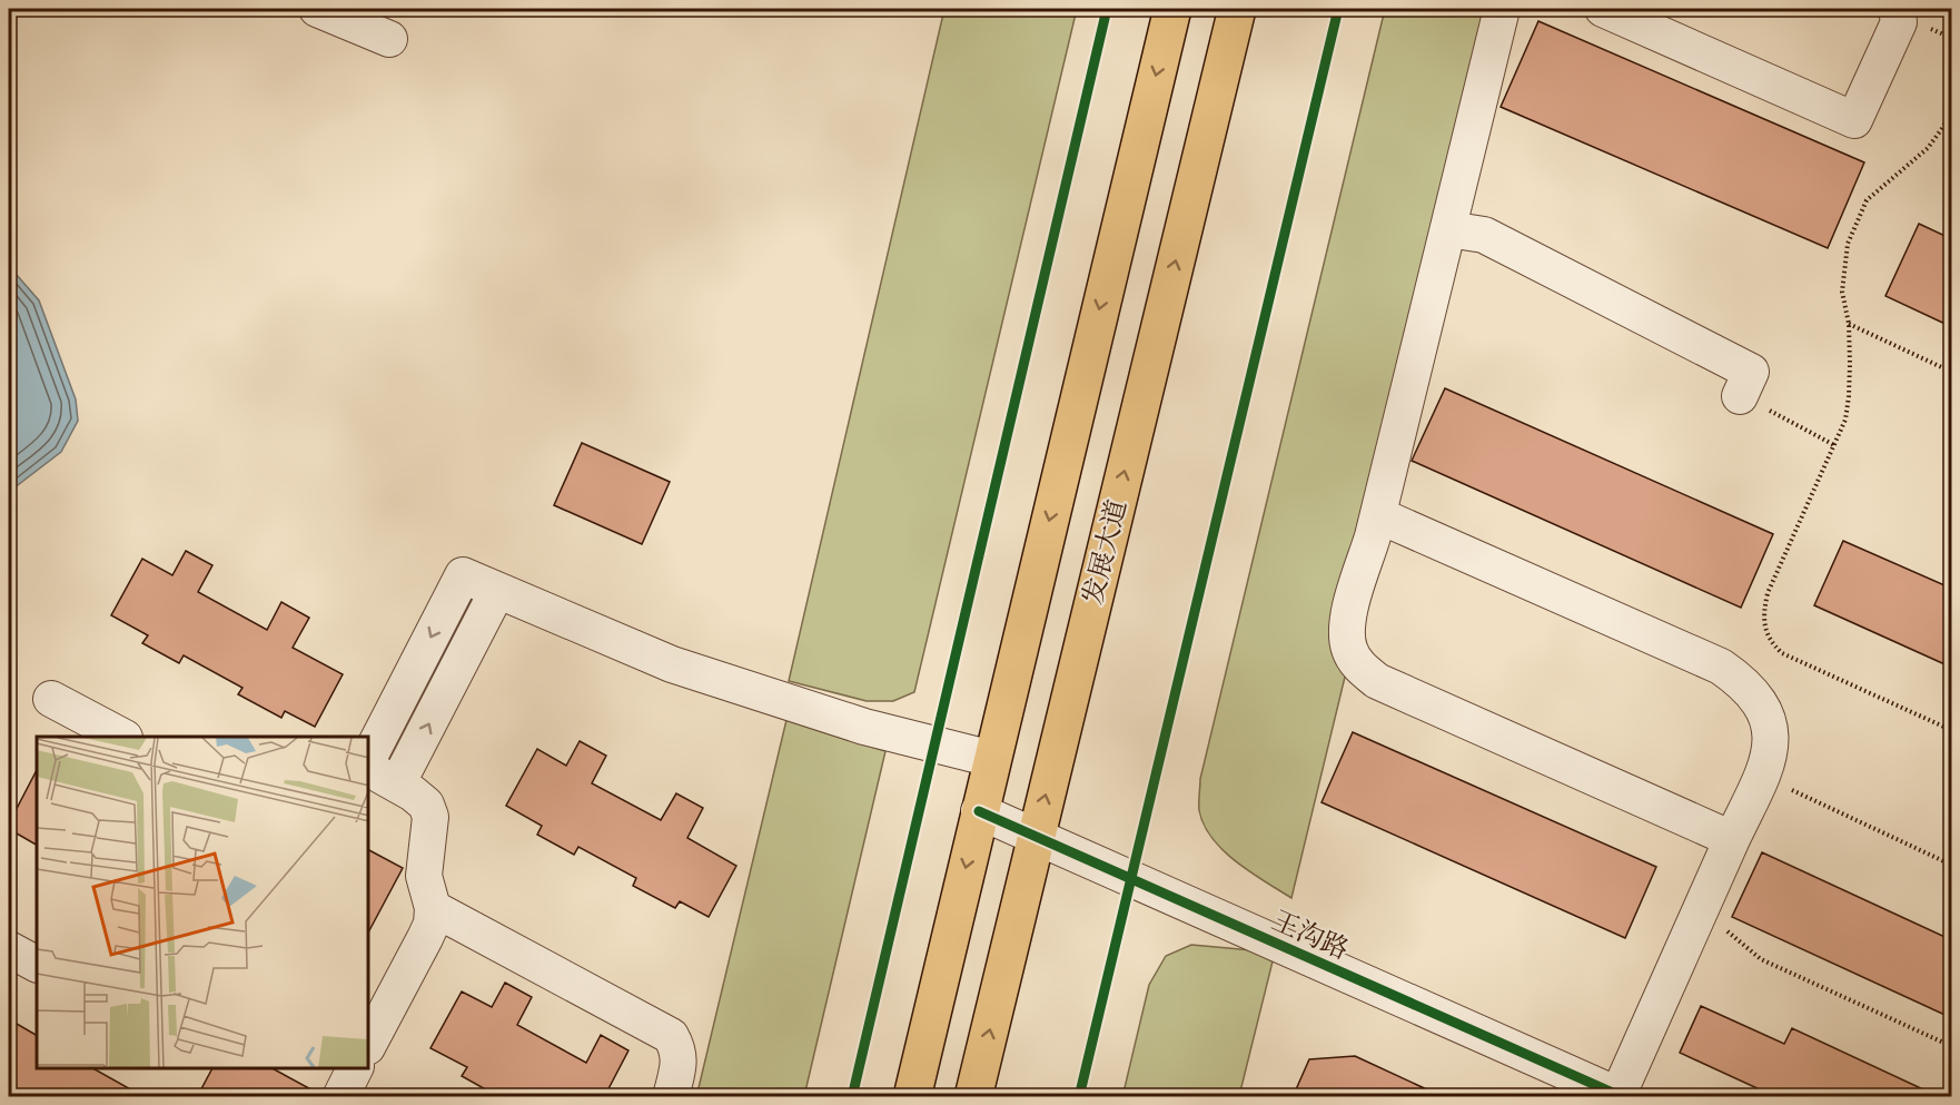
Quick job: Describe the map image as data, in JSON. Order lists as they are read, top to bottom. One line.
{"streets":{"main road":["发展大道"],"street":["王沟路"]},"crossings":[["发展大道","王沟路"]]}
